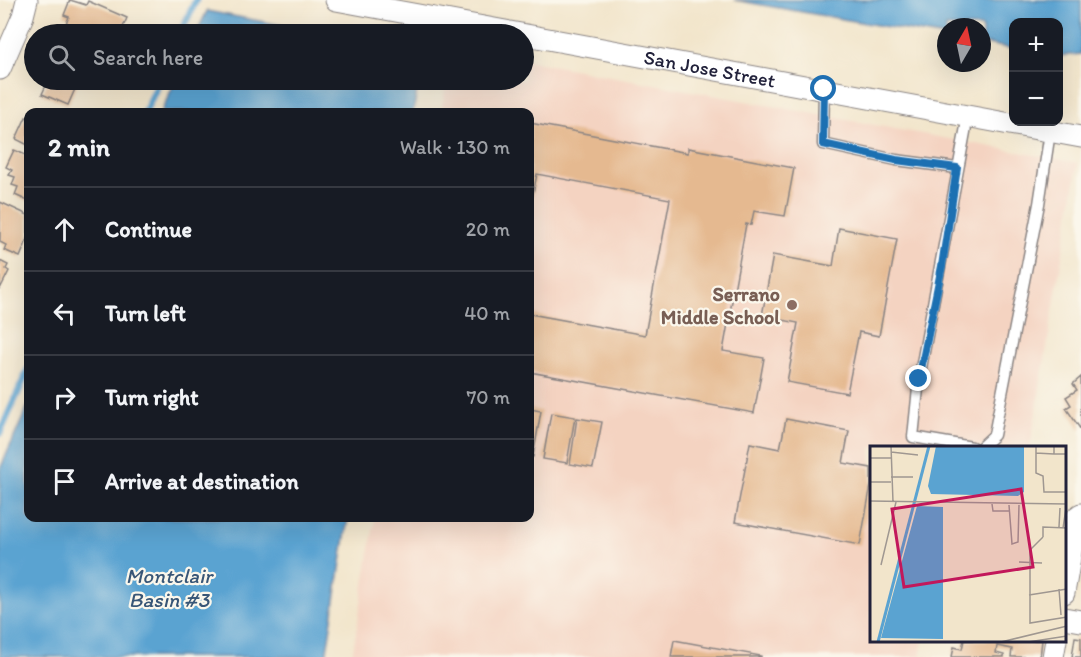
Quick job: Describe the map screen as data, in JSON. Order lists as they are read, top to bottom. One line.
{"streets":{"street":["San Jose Street"]},"water":["Montclair Basin #3"],"places":["Serrano Middle School"],"north":"top","page":{"map_buttons":["+","−"],"search":"Search here","heading":["2 min","Walk · 130 m"],"list":[["Continue","20 m"],["Turn left","40 m"],["Turn right","70 m"],"Arrive at destination"]}}
